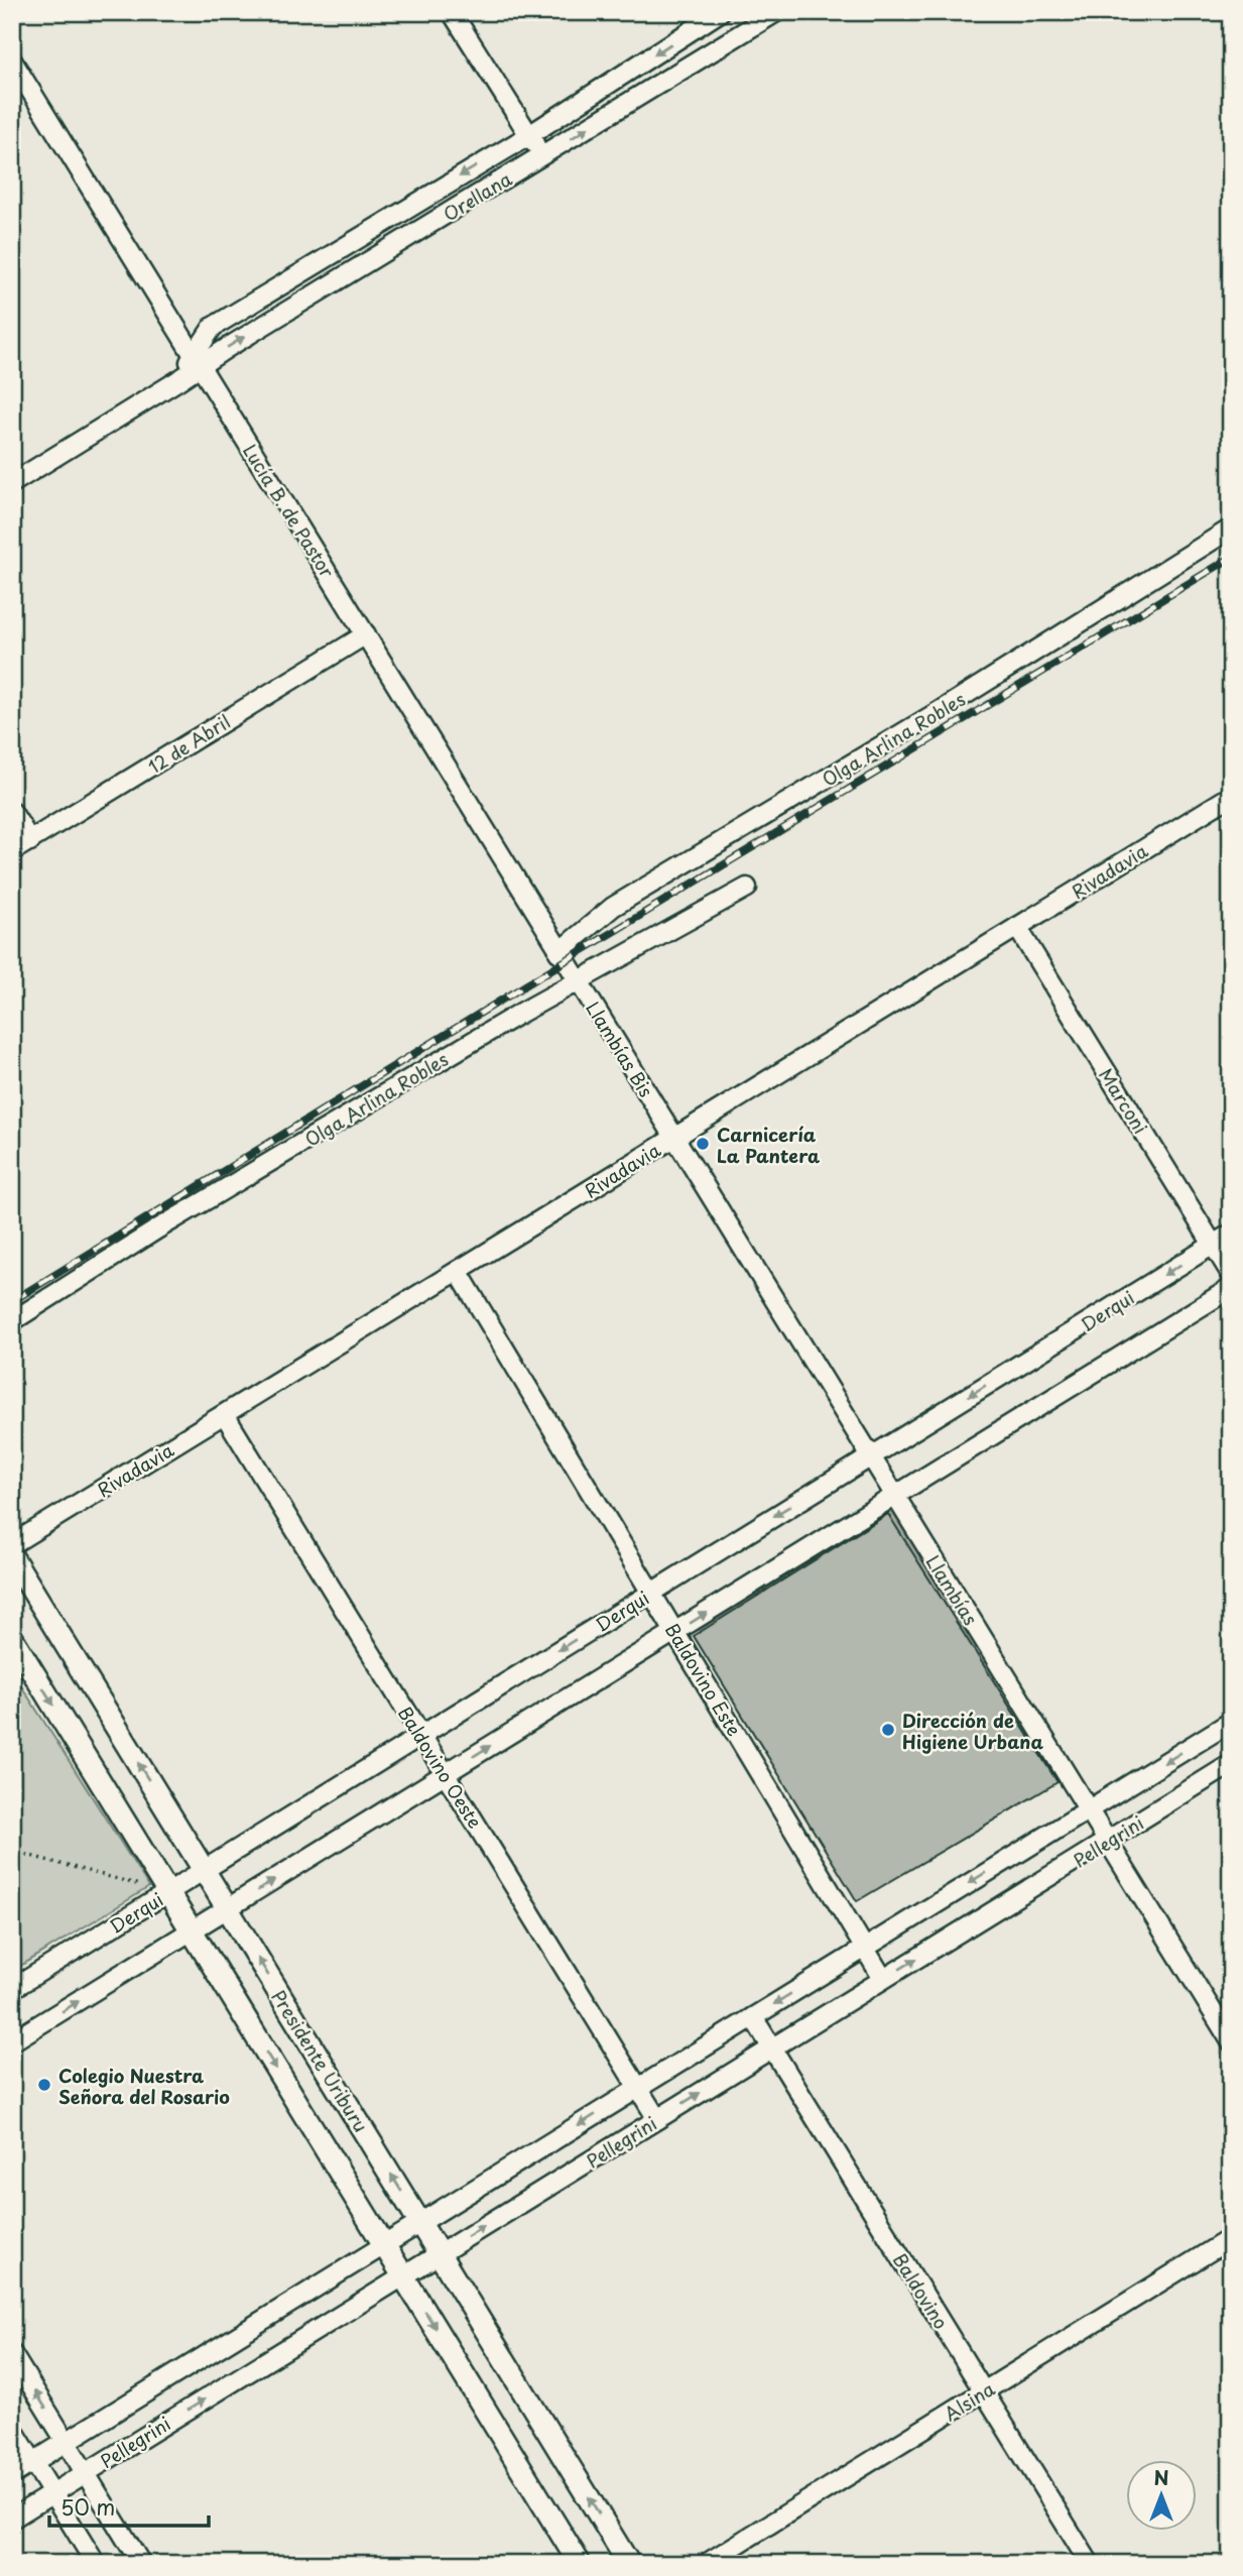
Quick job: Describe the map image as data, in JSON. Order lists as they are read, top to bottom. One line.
{"streets":{"street":["Orellana","Lucía B. de Pastor","Olga Arlina Robles","12 de Abril","Rivadavia","Llambías Bis","Marconi","Derqui","Llambías","Baldovino Este","Baldovino Oeste","Pellegrini","Presidente Uriburu","Baldovino","Alsina"]},"crossings":[["Orellana","Lucía B. de Pastor"],["Lucía B. de Pastor","Olga Arlina Robles"],["Lucía B. de Pastor","12 de Abril"],["Lucía B. de Pastor","Llambías Bis"],["Olga Arlina Robles","Llambías Bis"],["Rivadavia","Llambías Bis"],["Rivadavia","Marconi"],["Rivadavia","Llambías"],["Rivadavia","Baldovino Este"],["Rivadavia","Baldovino Oeste"],["Llambías Bis","Llambías"],["Marconi","Derqui"],["Derqui","Llambías"],["Derqui","Baldovino Este"],["Derqui","Baldovino Oeste"],["Derqui","Presidente Uriburu"],["Llambías","Pellegrini"],["Baldovino Este","Pellegrini"],["Baldovino Oeste","Pellegrini"],["Pellegrini","Presidente Uriburu"],["Pellegrini","Baldovino"],["Baldovino","Alsina"]],"places":["Carnicería La Pantera","Dirección de Higiene Urbana","Colegio Nuestra Señora del Rosario"],"scale_bar":"50 m","north":"top"}
